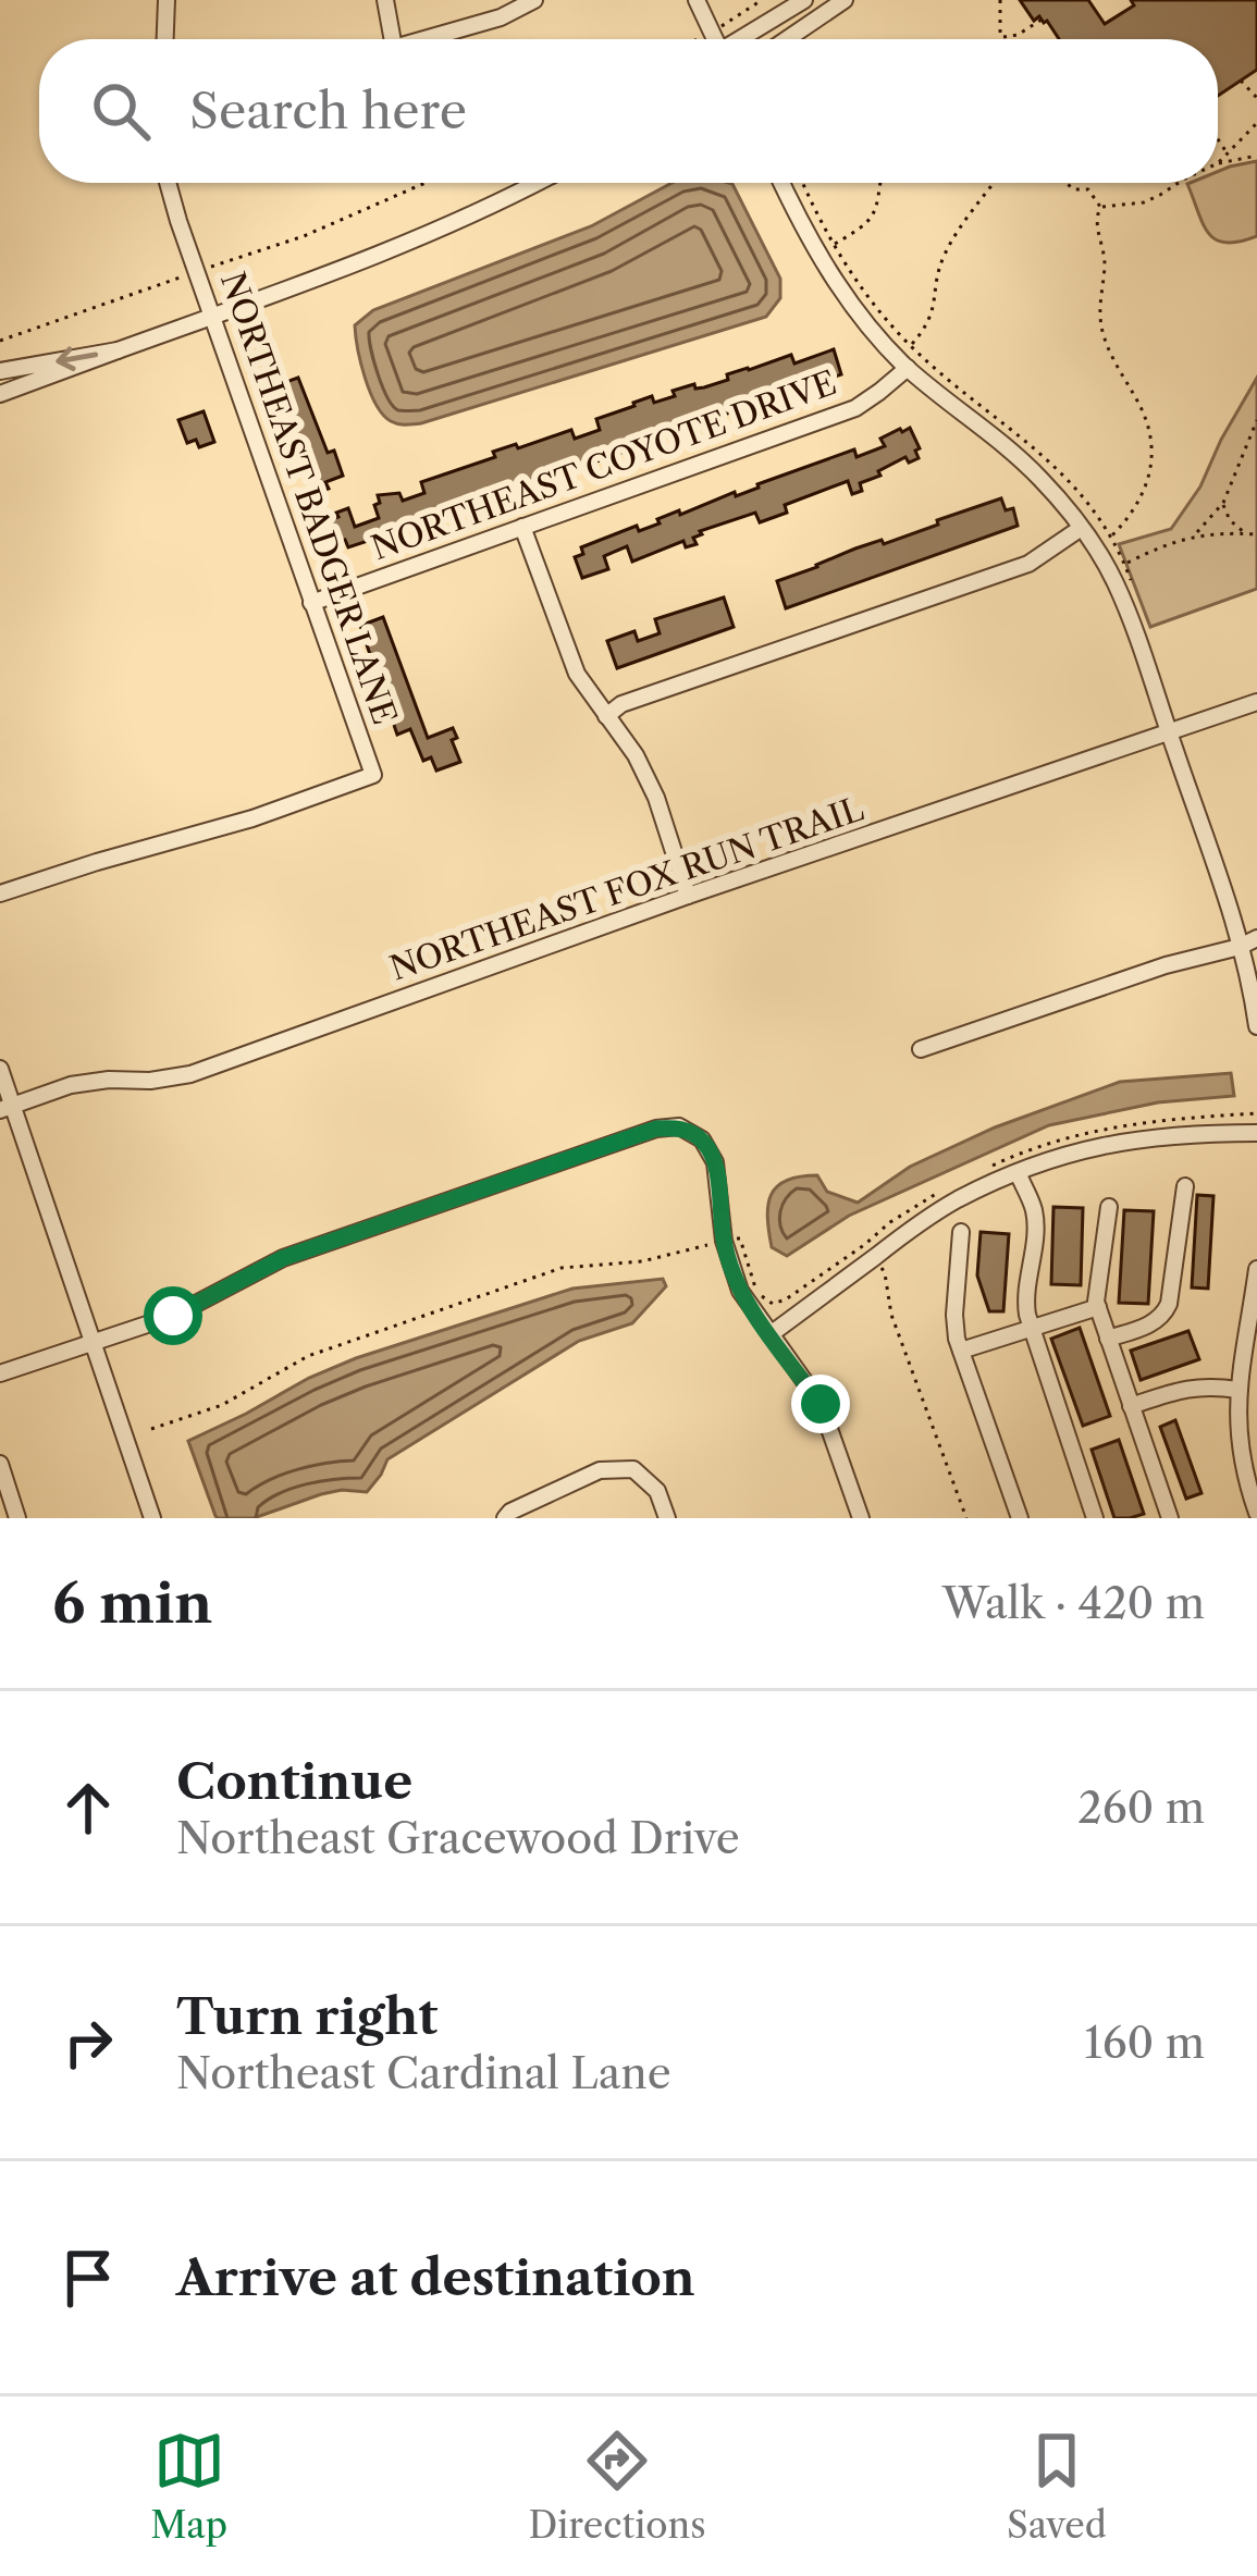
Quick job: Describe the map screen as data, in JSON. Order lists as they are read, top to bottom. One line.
{"streets":{"street":["NORTHEAST COYOTE DRIVE","NORTHEAST BADGER LANE","NORTHEAST FOX RUN TRAIL"]},"crossings":[["NORTHEAST COYOTE DRIVE","NORTHEAST BADGER LANE"]],"page":{"search":"Search here","heading":["6 min","Walk · 420 m"],"list":[["Continue","Northeast Gracewood Drive","260 m"],["Turn right","Northeast Cardinal Lane","160 m"],"Arrive at destination"],"nav":["Map","Directions","Saved"]}}
